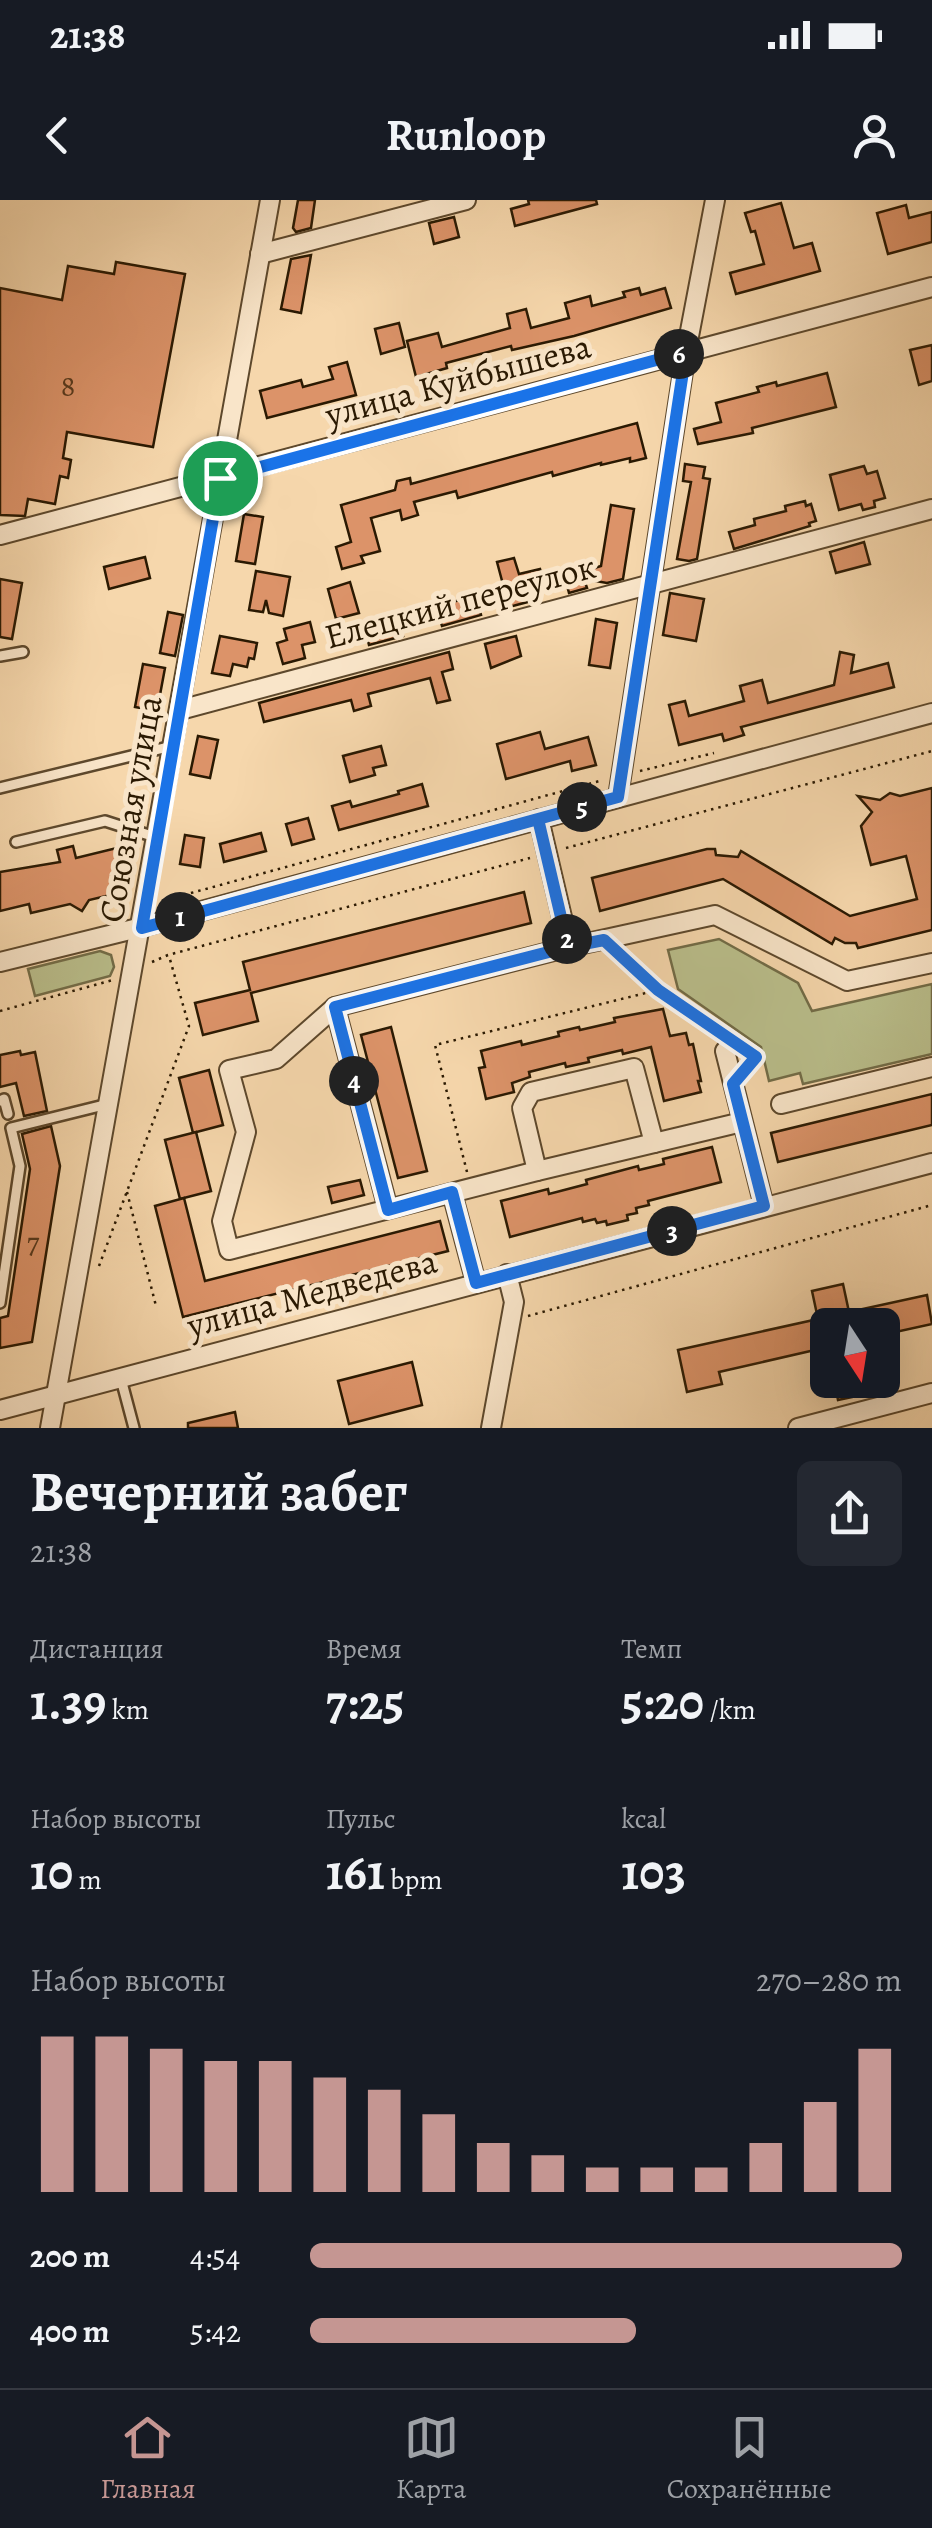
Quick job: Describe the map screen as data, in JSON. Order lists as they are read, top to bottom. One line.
{"streets":{"street":["улица Куйбышева","Елецкий переулок","Союзная улица","улица Медведева"]},"crossings":[["улица Куйбышева","Союзная улица"],["Елецкий переулок","Союзная улица"],["Союзная улица","улица Медведева"]],"house_numbers":["8","7"],"north":"bottom","page":{"status":"21:38","header":"Runloop","pins":["6","5","1","2","4","3"],"heading":["Вечерний забег","21:38"],"stats":[["Дистанция","1.39 km"],["Время","7:25"],["Темп","5:20 /km"],["Набор высоты","10 m"],["Пульс","161 bpm"],["kcal","103"]],"chart":["Набор высоты","270–280 m"],"list":[{"name":"200 m","note":"4:54"},{"name":"400 m","note":"5:42"}],"tabs":["Главная","Карта","Сохранённые"]}}
